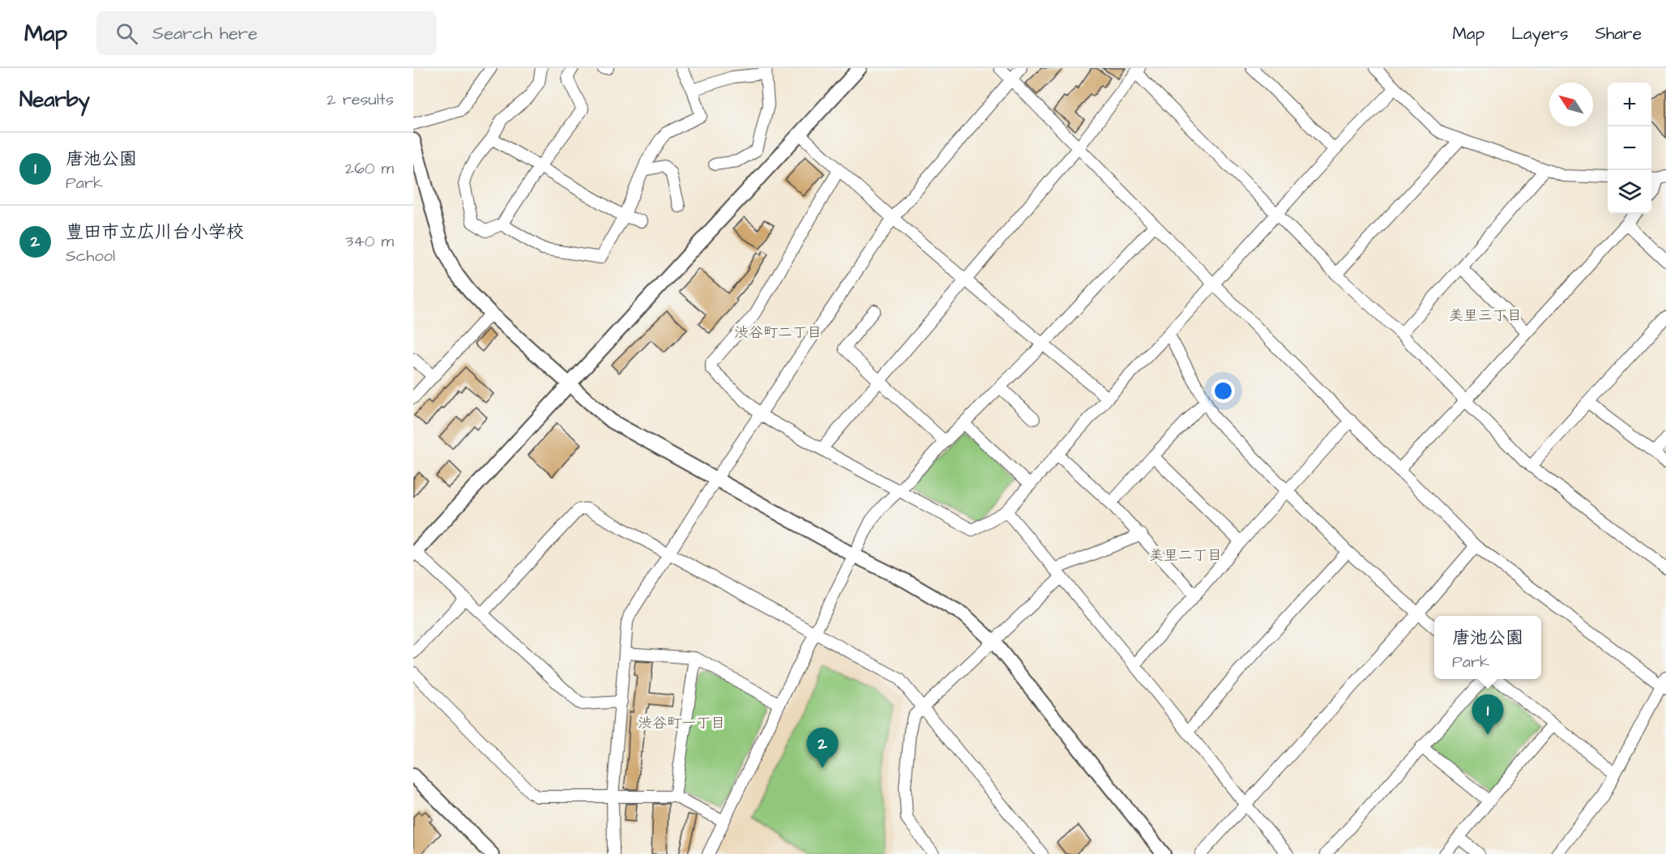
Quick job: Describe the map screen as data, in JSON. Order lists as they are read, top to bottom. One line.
{"districts":["美里三丁目","渋谷町二丁目","美里二丁目","渋谷町一丁目"],"north":"top left","page":{"header":"Map","search":"Search here","nav":["Map","Layers","Share"],"heading":["Nearby","2 results"],"map_buttons":["+","−"],"list":[{"mark":"1","name":"唐池公園","note":"Park","value":"260 m"},{"mark":"2","name":"豊田市立広川台小学校","note":"School","value":"340 m"}],"popup":["唐池公園","Park"],"pins":["1","2"]}}
